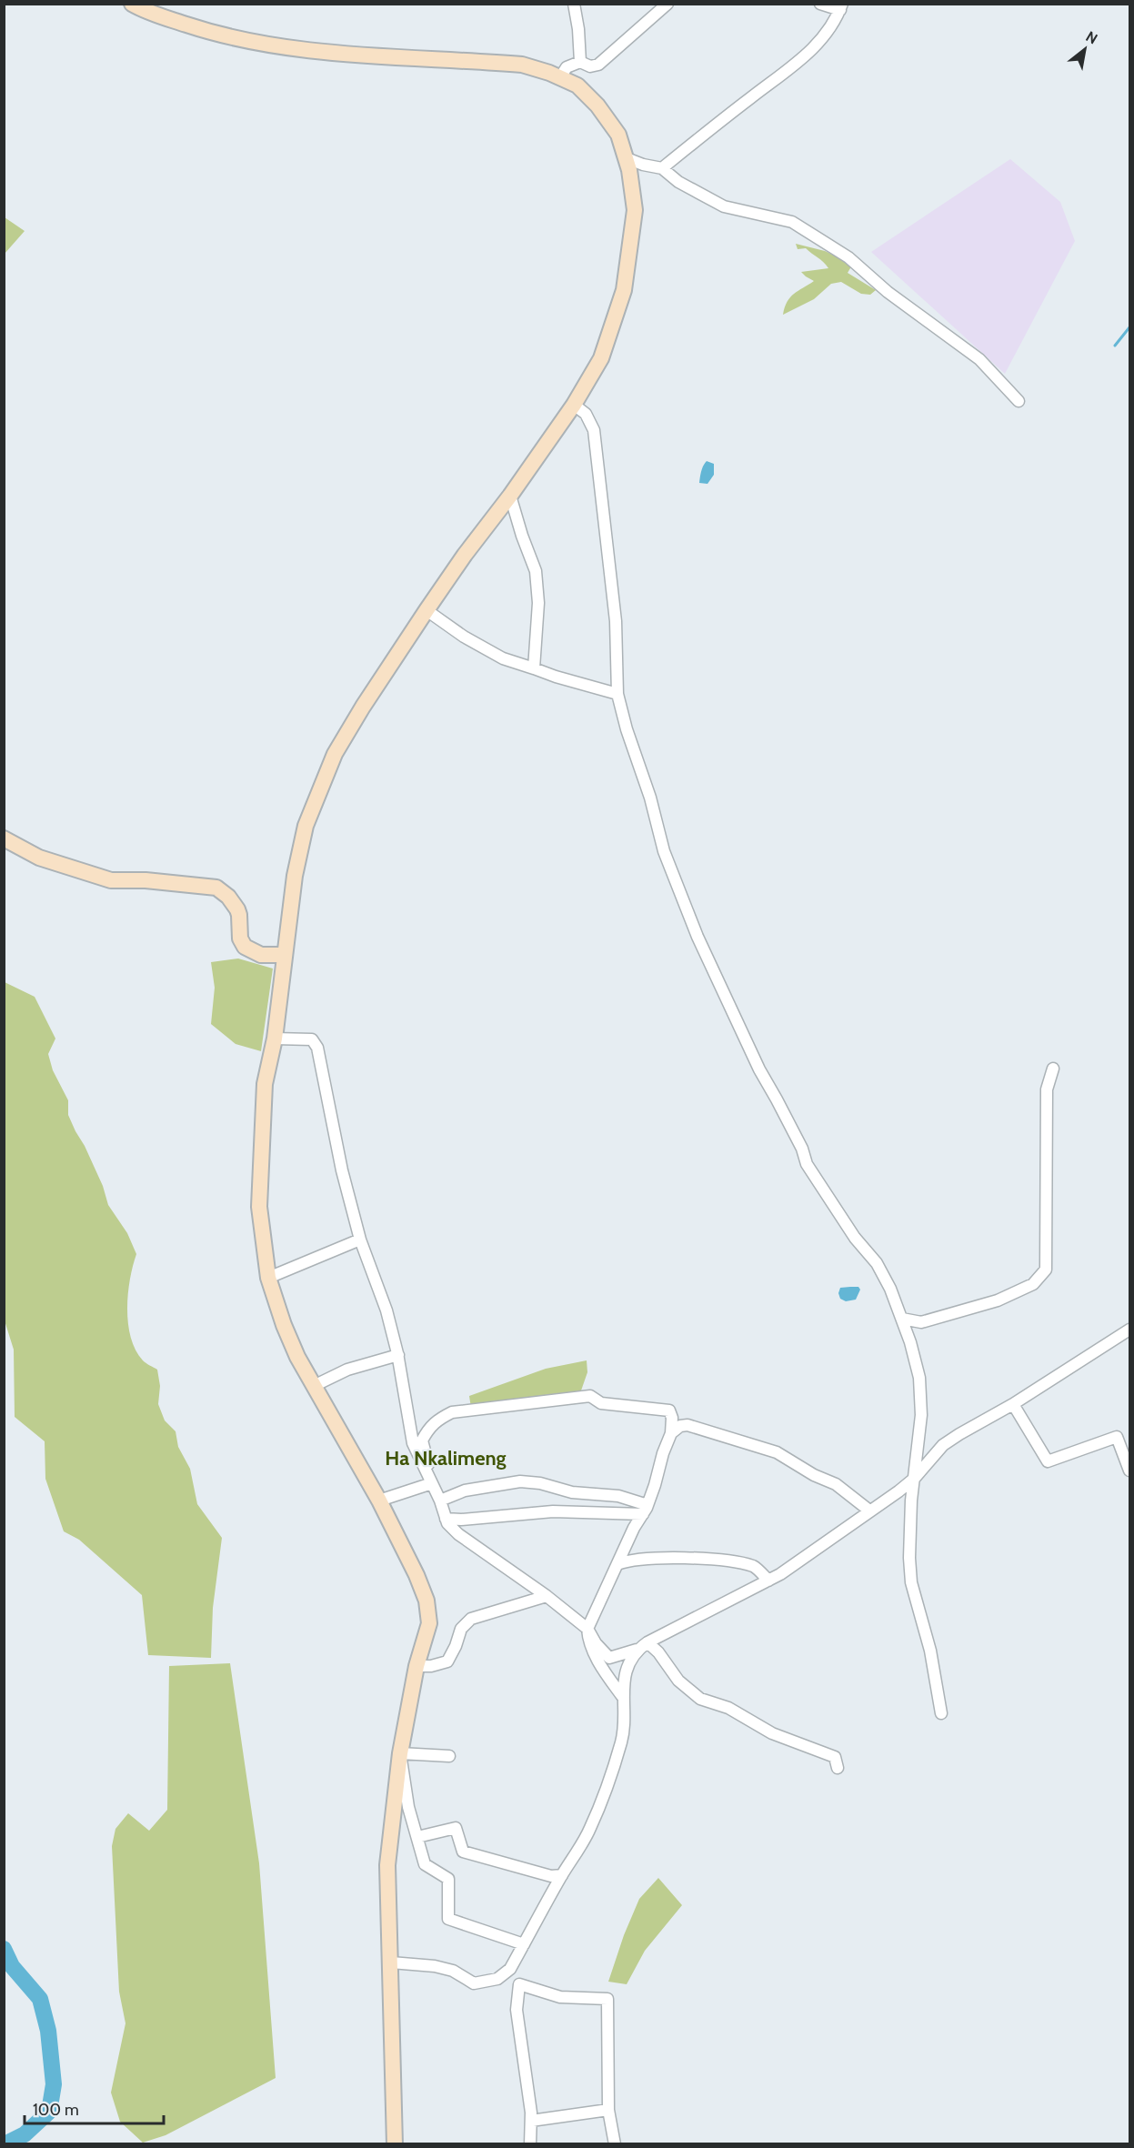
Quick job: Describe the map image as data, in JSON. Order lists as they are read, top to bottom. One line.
{"districts":["Ha Nkalimeng"],"scale_bar":"100 m","north":"top right"}
